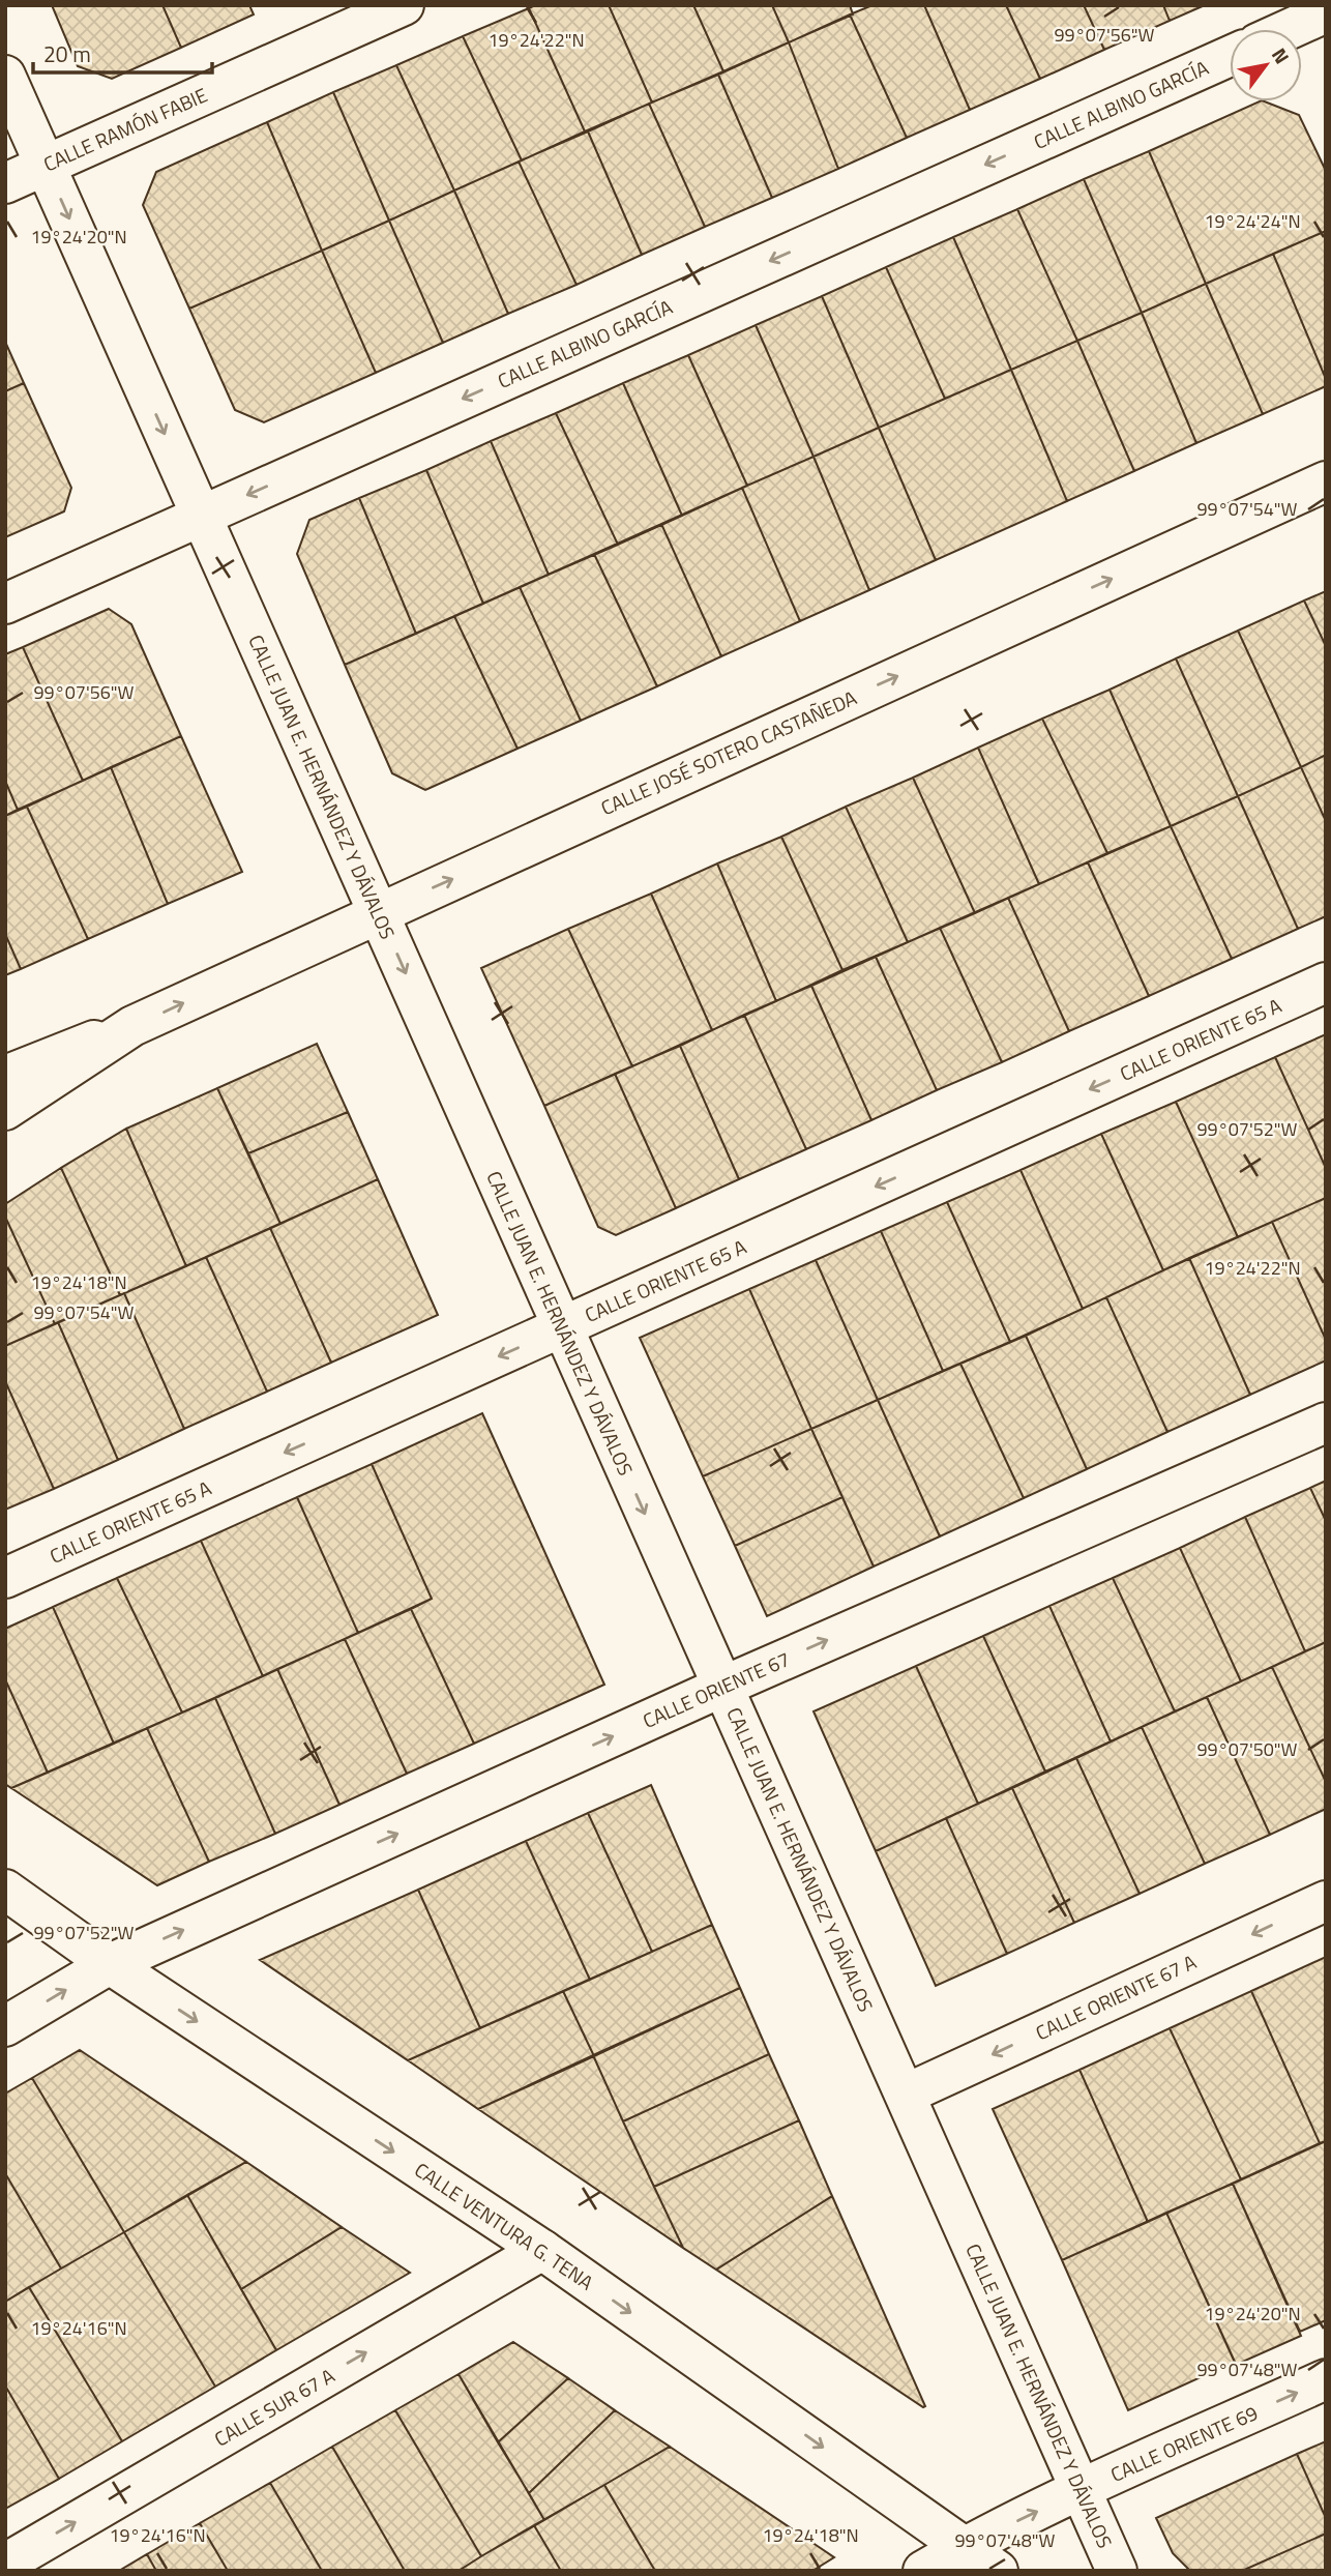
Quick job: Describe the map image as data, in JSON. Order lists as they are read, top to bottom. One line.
{"streets":{"street":["CALLE ALBINO GARCÍA","CALLE RAMÓN FABIE","CALLE JOSÉ SOTERO CASTAÑEDA","CALLE JUAN E. HERNÁNDEZ Y DÁVALOS","CALLE ORIENTE 65 A","CALLE ORIENTE 67","CALLE ORIENTE 67 A","CALLE VENTURA G. TENA","CALLE SUR 67 A","CALLE ORIENTE 69"]},"crossings":[["CALLE ALBINO GARCÍA","CALLE JUAN E. HERNÁNDEZ Y DÁVALOS"],["CALLE RAMÓN FABIE","CALLE JUAN E. HERNÁNDEZ Y DÁVALOS"],["CALLE JOSÉ SOTERO CASTAÑEDA","CALLE JUAN E. HERNÁNDEZ Y DÁVALOS"],["CALLE JUAN E. HERNÁNDEZ Y DÁVALOS","CALLE ORIENTE 65 A"],["CALLE JUAN E. HERNÁNDEZ Y DÁVALOS","CALLE ORIENTE 67"],["CALLE JUAN E. HERNÁNDEZ Y DÁVALOS","CALLE ORIENTE 67 A"],["CALLE JUAN E. HERNÁNDEZ Y DÁVALOS","CALLE ORIENTE 69"],["CALLE ORIENTE 67","CALLE VENTURA G. TENA"],["CALLE VENTURA G. TENA","CALLE SUR 67 A"],["CALLE VENTURA G. TENA","CALLE ORIENTE 69"]],"one_way":["CALLE ALBINO GARCÍA","CALLE JOSÉ SOTERO CASTAÑEDA","CALLE JUAN E. HERNÁNDEZ Y DÁVALOS","CALLE ORIENTE 65 A","CALLE ORIENTE 67","CALLE ORIENTE 67 A","CALLE VENTURA G. TENA","CALLE SUR 67 A","CALLE ORIENTE 69"],"scale_bar":"20 m","north":"top right","coordinates":["99°07'56\"W","19°24'22\"N","19°24'24\"N","19°24'20\"N","99°07'54\"W","99°07'52\"W","19°24'18\"N","99°07'50\"W","19°24'16\"N","99°07'48\"W"]}
